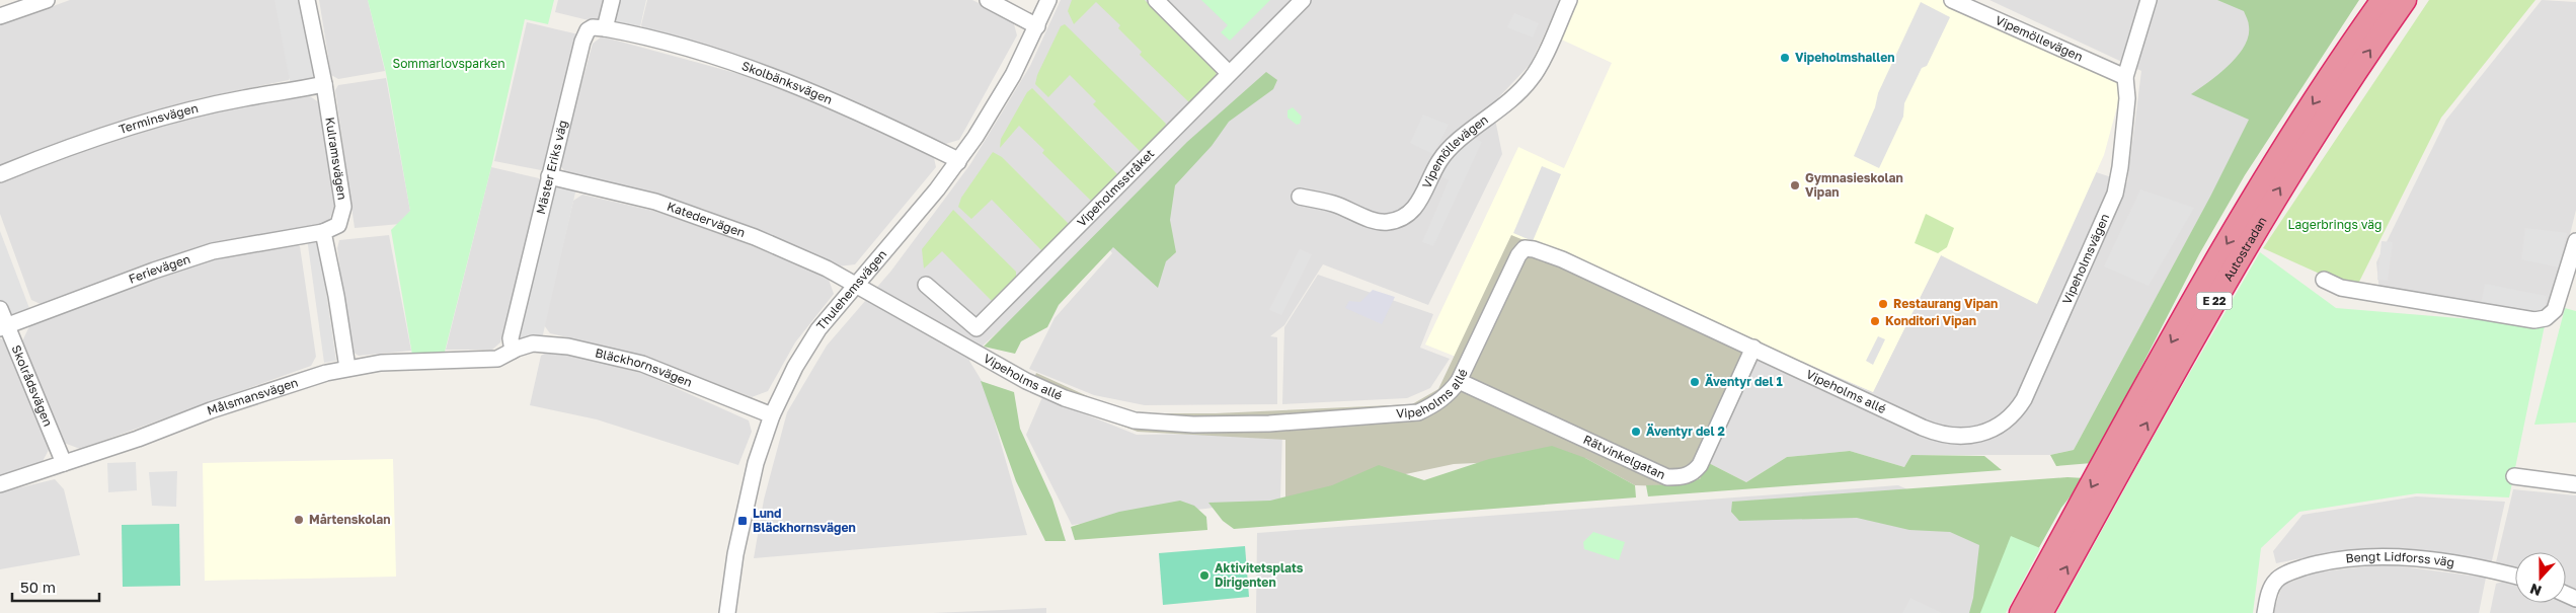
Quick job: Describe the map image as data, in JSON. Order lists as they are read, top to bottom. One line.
{"streets":{"highway":["Autostradan","E 22"],"street":["Vipemöllevägen","Skolbänksvägen","Terminsvägen","Kulramsvägen","Mäster Eriks väg","Vipeholmsstråket","Katedervägen","Vipeholmsvägen","Ferievägen","Thulehemsvägen","Bläckhornsvägen","Vipeholms allé","Skolrådsvägen","Målsmansvägen","Rätvinkelgatan","Bengt Lidforss väg"]},"crossings":[["Vipemöllevägen","Vipeholmsvägen"],["Skolbänksvägen","Mäster Eriks väg"],["Skolbänksvägen","Thulehemsvägen"],["Terminsvägen","Kulramsvägen"],["Kulramsvägen","Ferievägen"],["Mäster Eriks väg","Katedervägen"],["Mäster Eriks väg","Bläckhornsvägen"],["Mäster Eriks väg","Målsmansvägen"],["Katedervägen","Thulehemsvägen"],["Katedervägen","Vipeholms allé"],["Vipeholmsvägen","Vipeholms allé"],["Ferievägen","Skolrådsvägen"],["Thulehemsvägen","Bläckhornsvägen"],["Thulehemsvägen","Vipeholms allé"],["Bläckhornsvägen","Målsmansvägen"],["Vipeholms allé","Rätvinkelgatan"],["Skolrådsvägen","Målsmansvägen"]],"parks":["Sommarlovsparken","Lagerbrings väg"],"places":{"other":["Vipeholmshallen","Gymnasieskolan Vipan","Restaurang Vipan","Konditori Vipan","Äventyr del 1","Äventyr del 2","Mårtenskolan","Aktivitetsplats Dirigenten"],"transit":["Lund Bläckhornsvägen"]},"scale_bar":"50 m","north":"bottom"}
